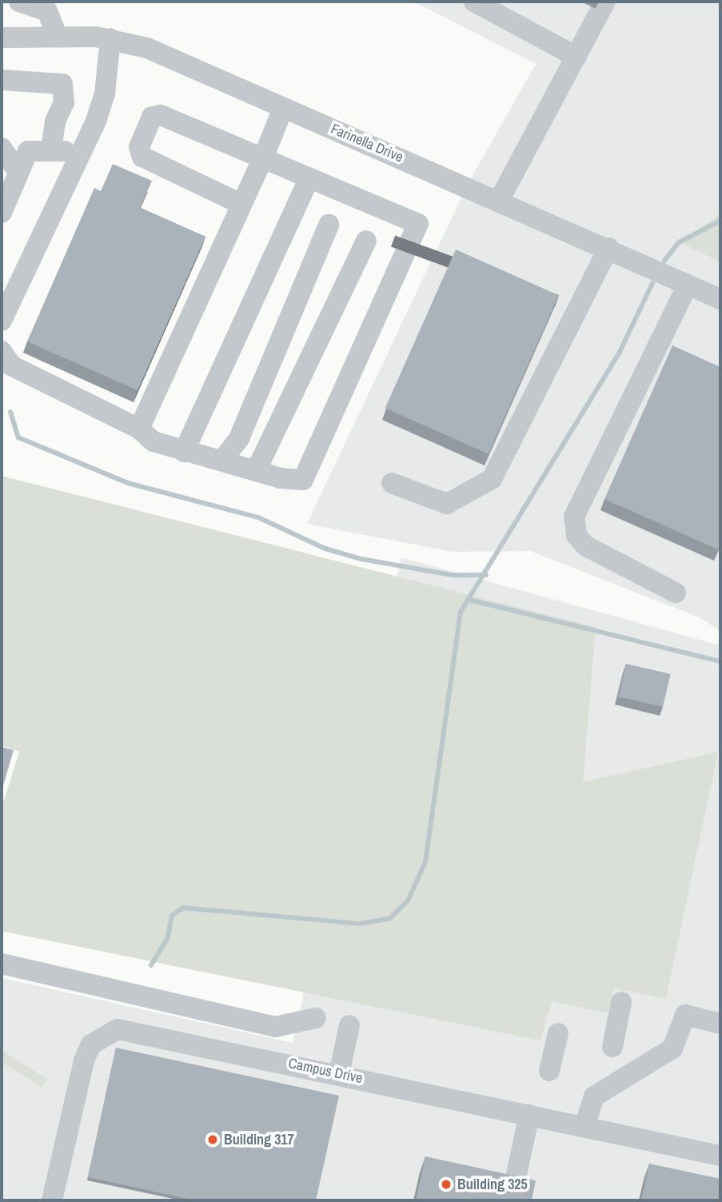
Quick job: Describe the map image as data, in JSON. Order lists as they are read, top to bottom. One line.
{"streets":{"street":["Farinella Drive","Campus Drive"]},"places":["Building 317","Building 325"]}
